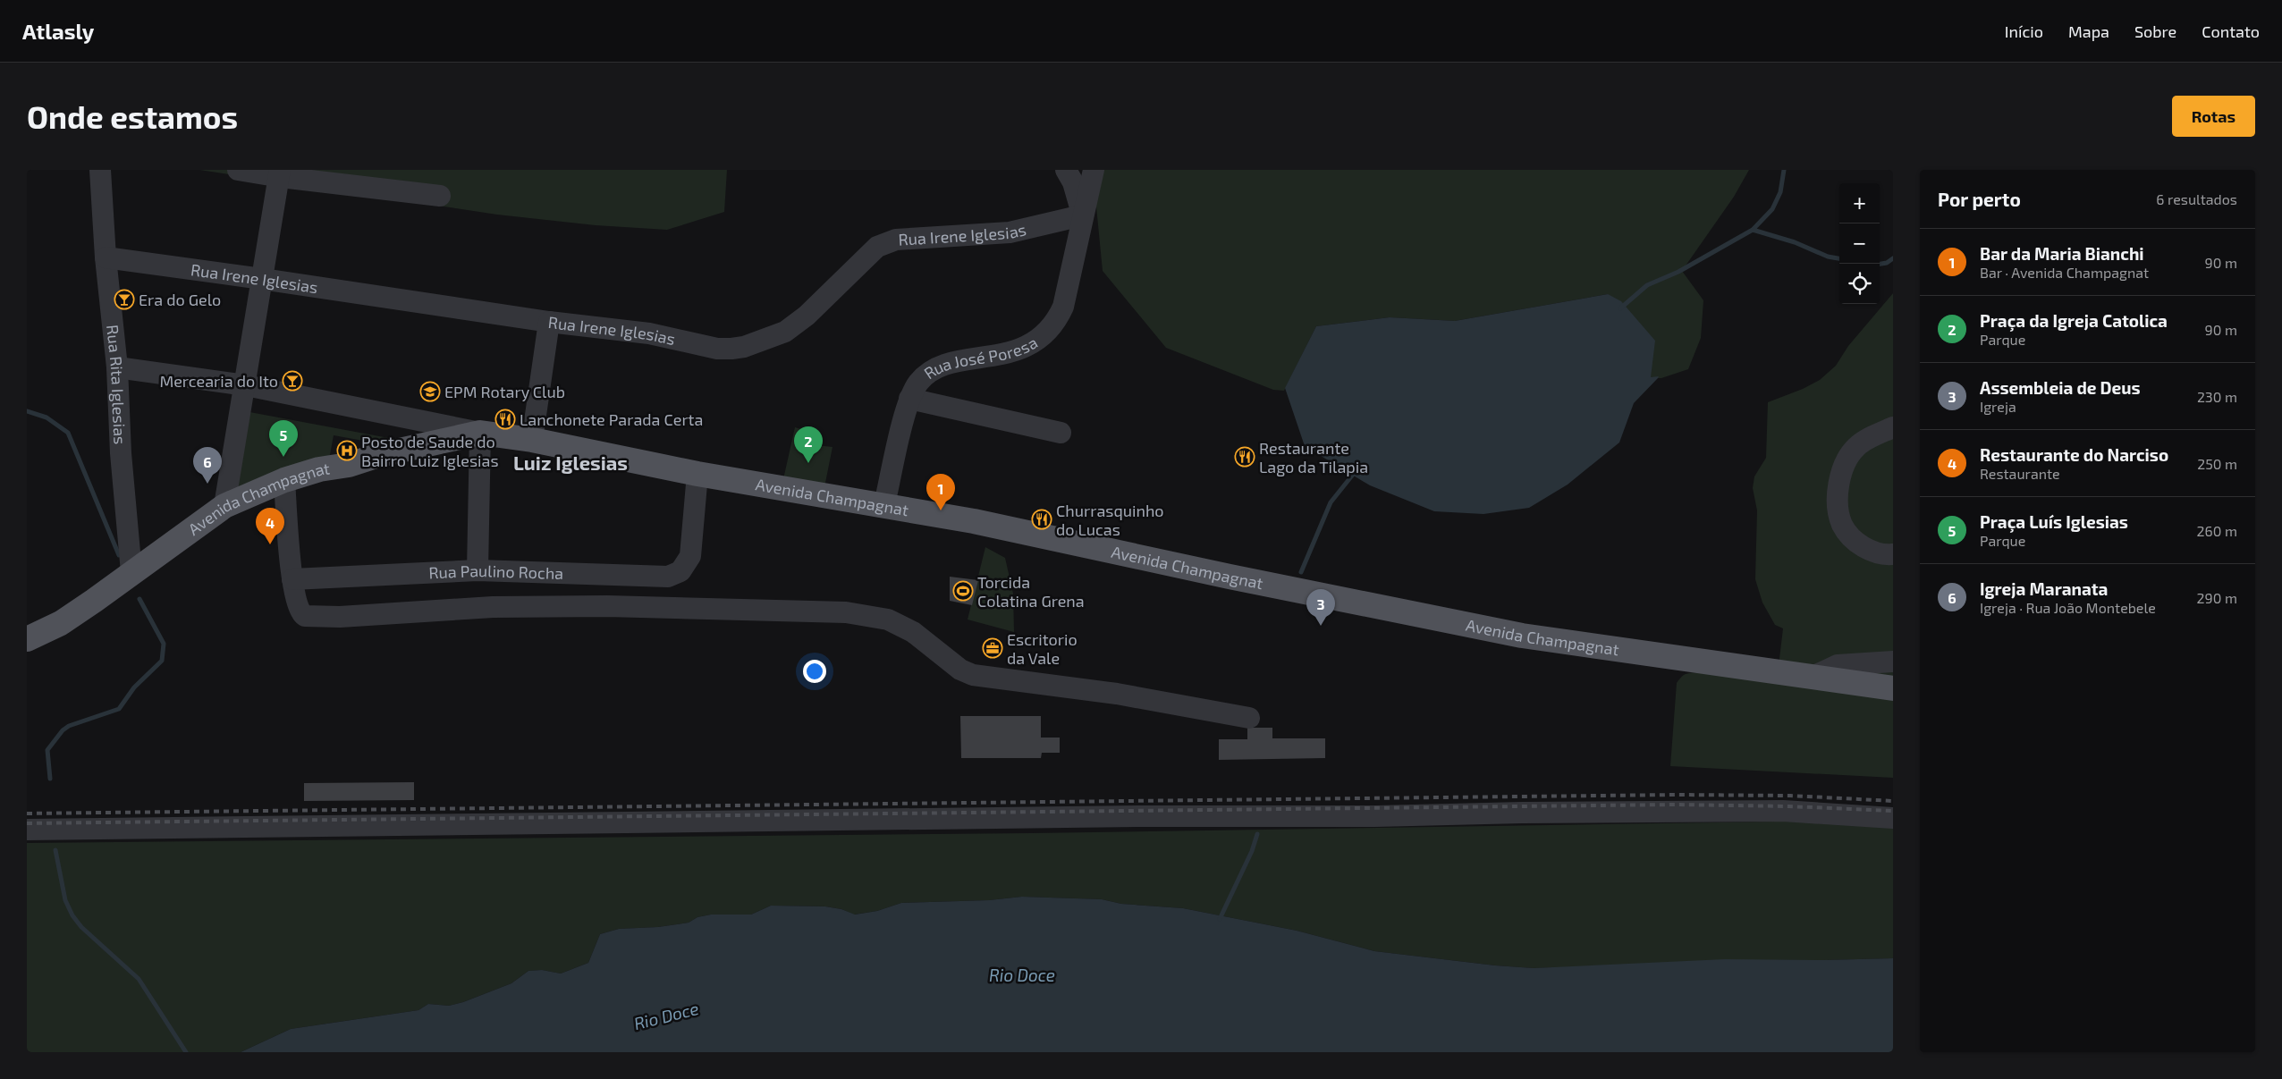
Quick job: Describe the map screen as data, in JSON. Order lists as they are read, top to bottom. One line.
{"streets":{"main road":["Avenida Champagnat"],"street":["Rua Irene Iglesias","Rua José Poresa","Rua Rita Iglesias","Rua Paulino Rocha"]},"crossings":[["Rua Irene Iglesias","Rua José Poresa"],["Rua Irene Iglesias","Rua Rita Iglesias"],["Rua José Poresa","Avenida Champagnat"],["Rua Rita Iglesias","Avenida Champagnat"],["Avenida Champagnat","Rua Paulino Rocha"]],"districts":["Luiz Iglesias"],"water":["Rio Doce"],"places":{"bar":["Era do Gelo","Mercearia do Ito"],"school or university":["EPM Rotary Club"],"restaurant":["Lanchonete Parada Certa","Restaurante Lago da Tilapia","Churrasquinho do Lucas"],"hospital":["Posto de Saude do Bairro Luiz Iglesias"],"sports":["Torcida Colatina Grena"],"office":["Escritorio da Vale"]},"page":{"header":"Atlasly","nav":["Início","Mapa","Sobre","Contato"],"buttons":"Rotas","title":"Onde estamos","heading":["Por perto","6 resultados"],"map_buttons":["+","−"],"list":[{"mark":"1","name":"Bar da Maria Bianchi","note":"Bar · Avenida Champagnat","value":"90 m"},{"mark":"2","name":"Praça da Igreja Catolica","note":"Parque","value":"90 m"},{"mark":"3","name":"Assembleia de Deus","note":"Igreja","value":"230 m"},{"mark":"4","name":"Restaurante do Narciso","note":"Restaurante","value":"250 m"},{"mark":"5","name":"Praça Luís Iglesias","note":"Parque","value":"260 m"},{"mark":"6","name":"Igreja Maranata","note":"Igreja · Rua João Montebele","value":"290 m"}],"pins":["5","2","6","1","4","3"]}}
